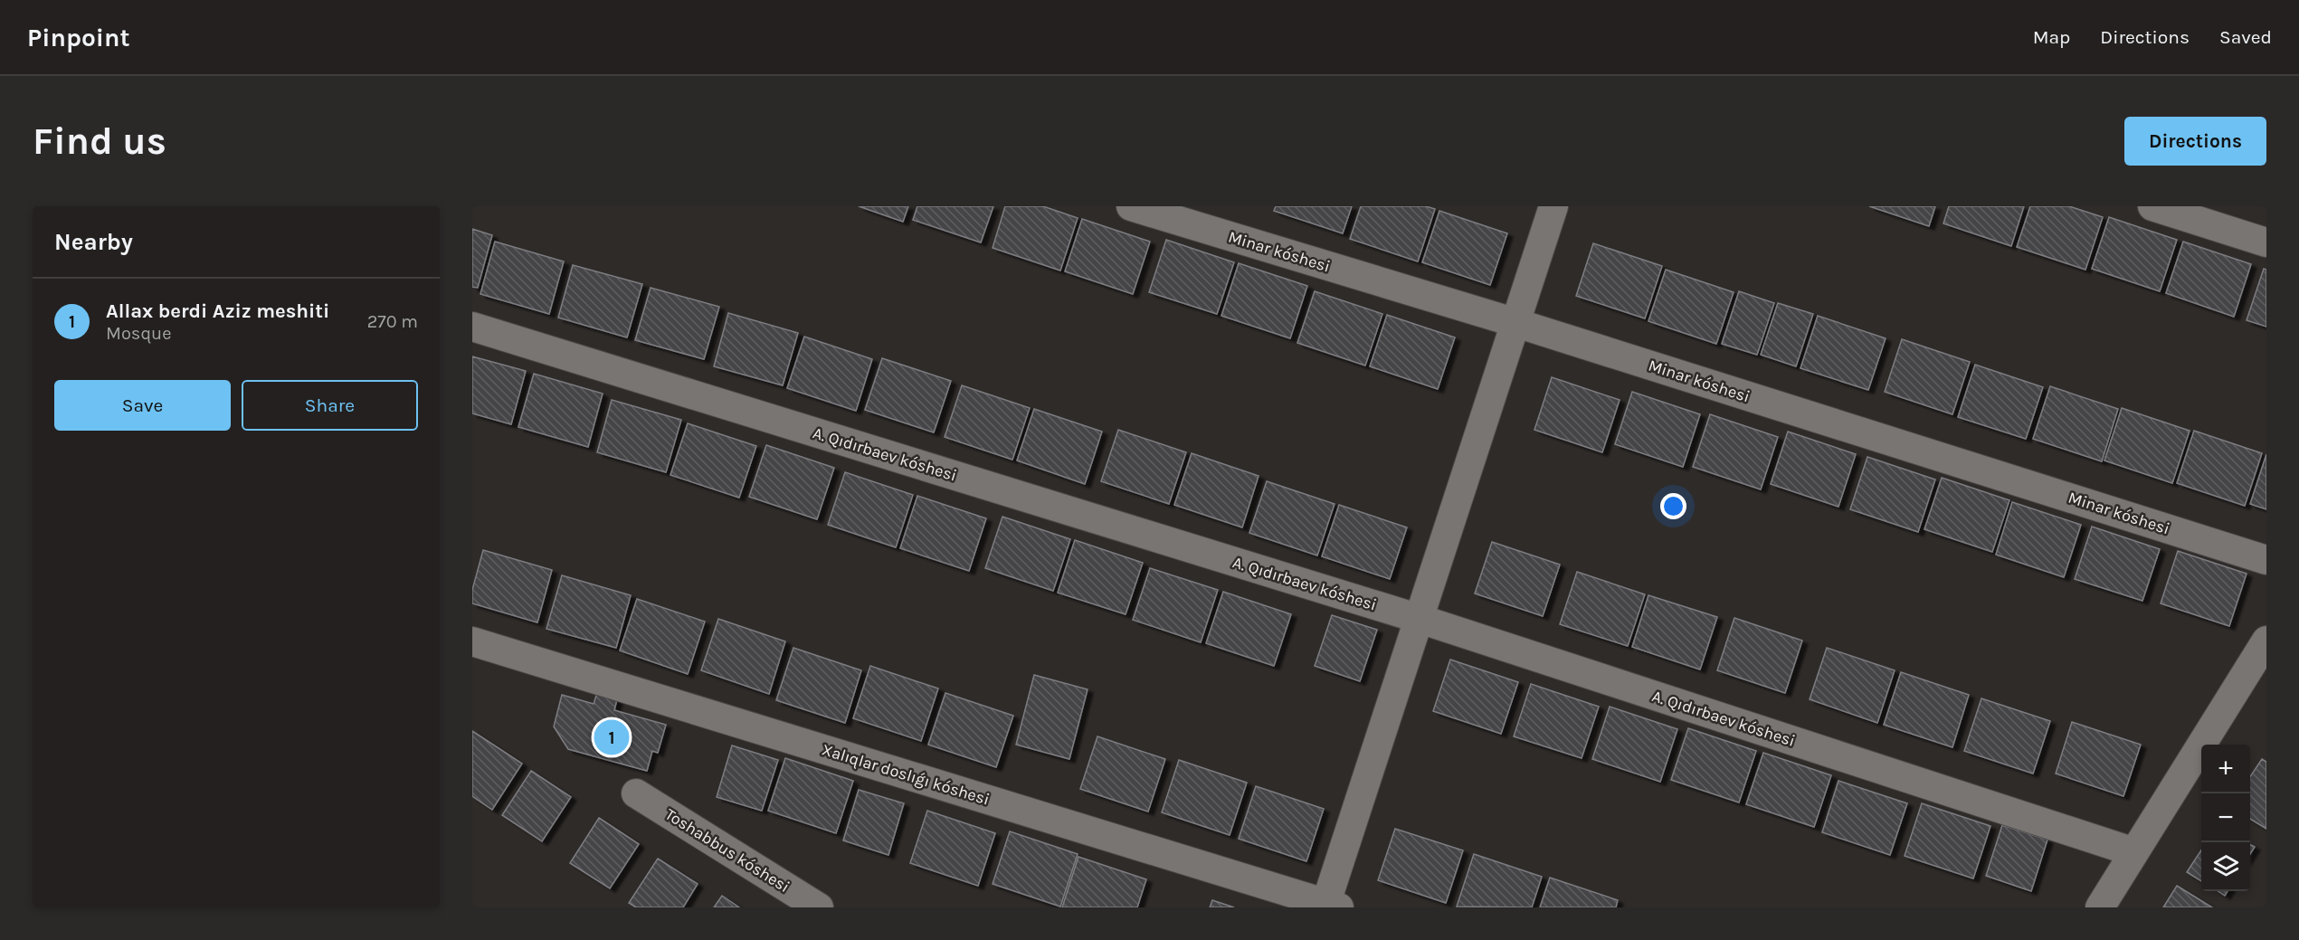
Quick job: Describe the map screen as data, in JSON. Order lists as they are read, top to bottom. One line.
{"streets":{"street":["Minar kóshesi","A. Qıdırbaev kóshesi","Xalıqlar doslıǵı kóshesi","Toshabbus kóshesi"]},"page":{"header":"Pinpoint","nav":["Map","Directions","Saved"],"buttons":["Directions",["Save","Share"]],"title":"Find us","heading":"Nearby","list":[{"mark":"1","name":"Allax berdi Aziz meshiti","note":"Mosque","value":"270 m"}],"pins":"1","map_buttons":["+","−"]}}
